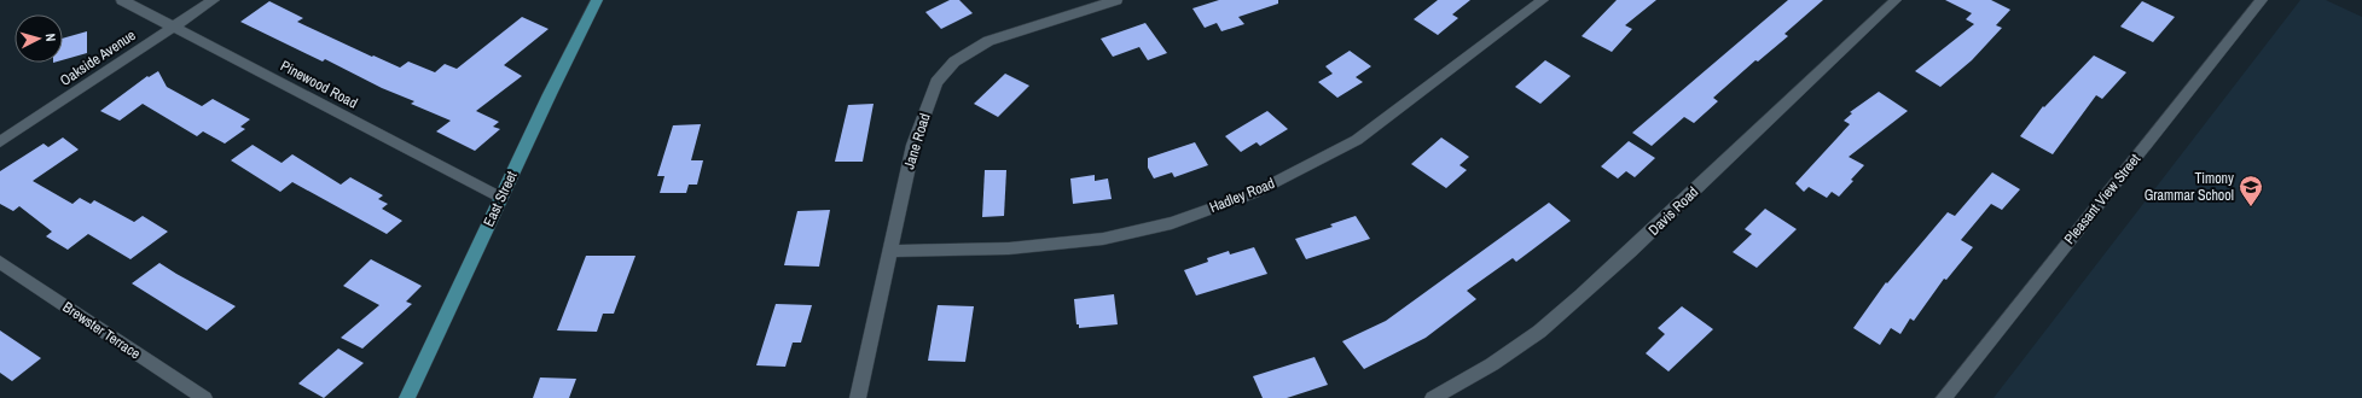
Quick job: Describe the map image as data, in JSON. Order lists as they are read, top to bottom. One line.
{"streets":{"main road":["East Street"],"street":["Oakside Avenue","Pinewood Road","Jane Road","Hadley Road","Pleasant View Street","Davis Road","Brewster Terrace"]},"crossings":[["Oakside Avenue","Pinewood Road"],["Pinewood Road","East Street"],["Jane Road","Hadley Road"]],"places":{"school or university":["Timony Grammar School"]},"north":"right"}
